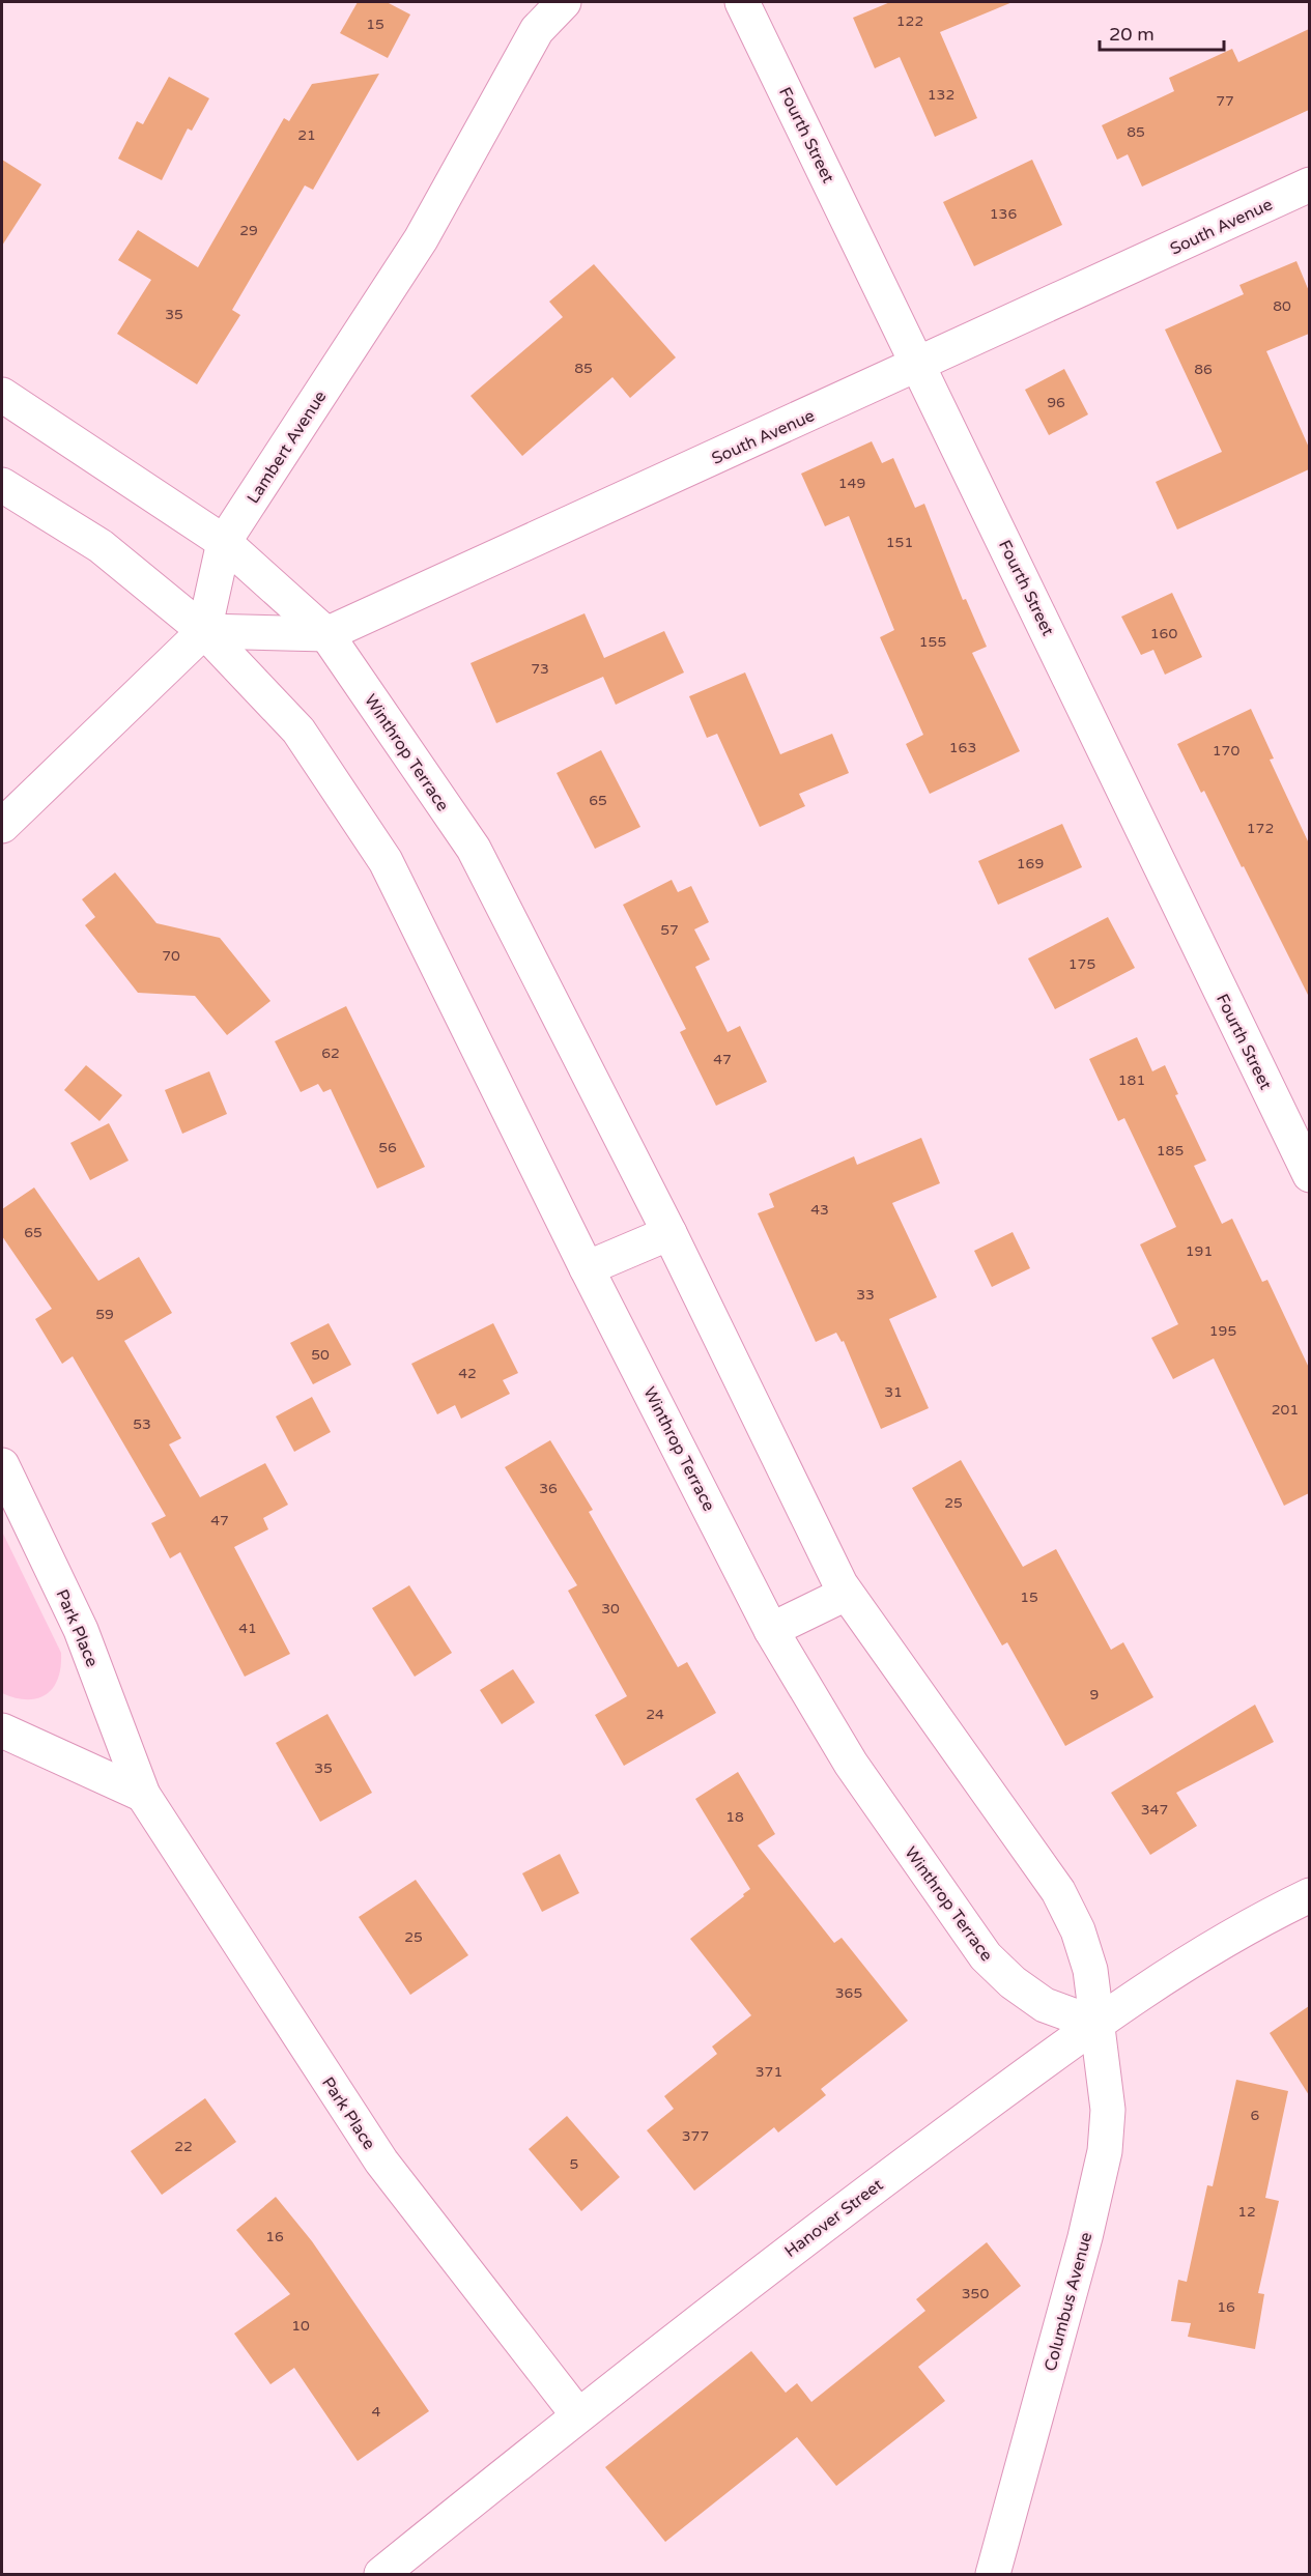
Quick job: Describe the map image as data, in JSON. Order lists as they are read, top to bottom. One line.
{"streets":{"street":["Fourth Street","South Avenue","Lambert Avenue","Winthrop Terrace","Park Place","Hanover Street","Columbus Avenue"]},"crossings":[["Fourth Street","South Avenue"],["South Avenue","Lambert Avenue"],["South Avenue","Winthrop Terrace"],["Lambert Avenue","Winthrop Terrace"],["Winthrop Terrace","Hanover Street"],["Winthrop Terrace","Columbus Avenue"],["Park Place","Hanover Street"],["Hanover Street","Columbus Avenue"]],"house_numbers":["122","15","132","77","85","21","136","29","80","35","85","86","96","149","151","160","155","73","163","170","65","172","169","57","70","175","62","47","181","56","185","43","65","191","33","59","195","50","42","31","201","53","36","25","47","15","30","41","9","24","35","347","18","25","365","371","6","377","22","5","12","16","350","16","10","4"],"scale_bar":"20 m"}
